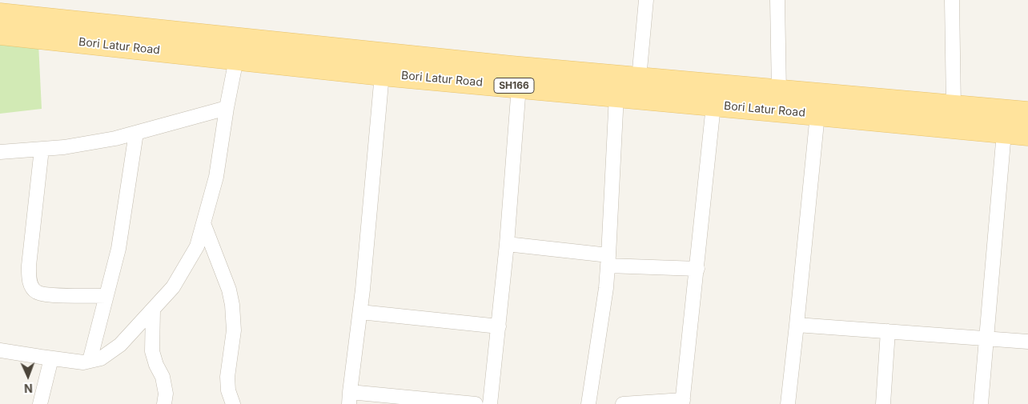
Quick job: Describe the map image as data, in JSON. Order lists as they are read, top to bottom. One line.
{"streets":{"main road":["Bori Latur Road","SH166"]},"north":"bottom"}
